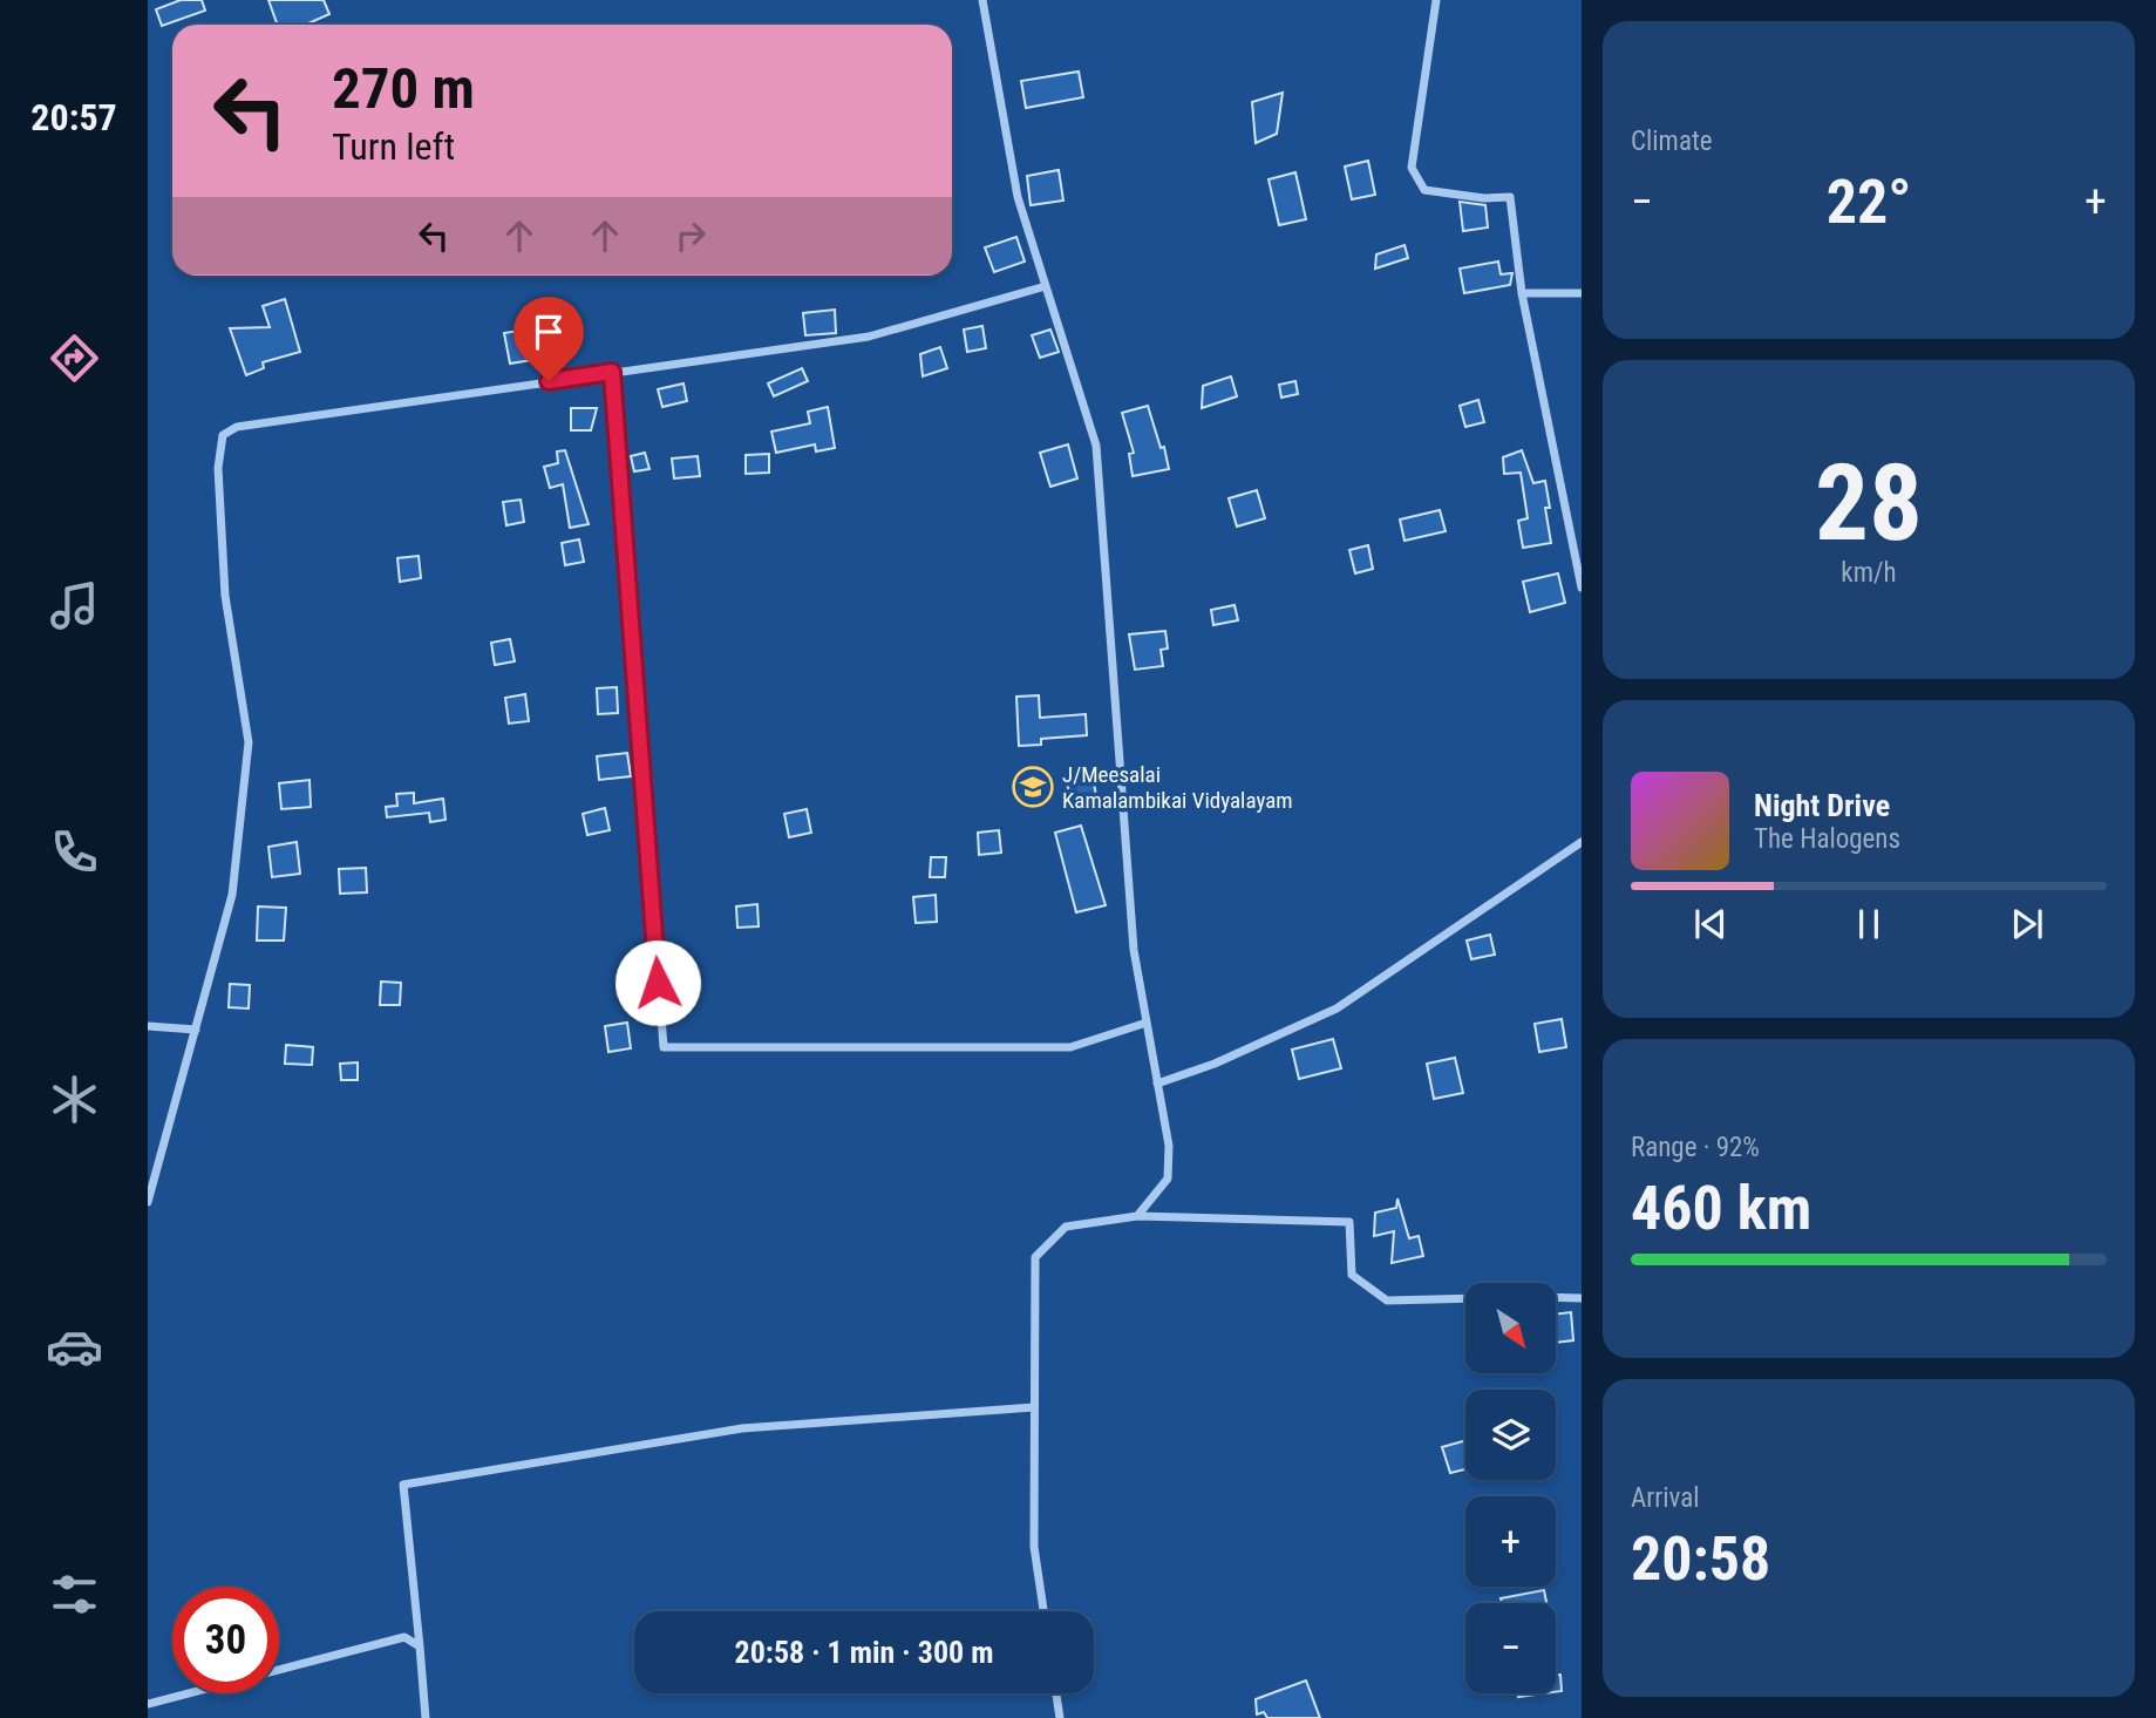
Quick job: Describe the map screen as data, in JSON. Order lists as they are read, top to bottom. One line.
{"places":{"school or university":["J/Meesalai Kamalambikai Vidyalayam"]},"north":"bottom right","page":{"tabs":"20:57","tile":["Climate",["28","km/h"],["Range · 92%","460 km"],["Arrival","20:58"]],"turn":["270 m","Turn left"],"heat":["−","22°","+"],"song":["Night Drive","The Halogens"],"map_buttons":["+","−"],"limit":"30","trip":"20:58 · 1 min · 300 m"}}
